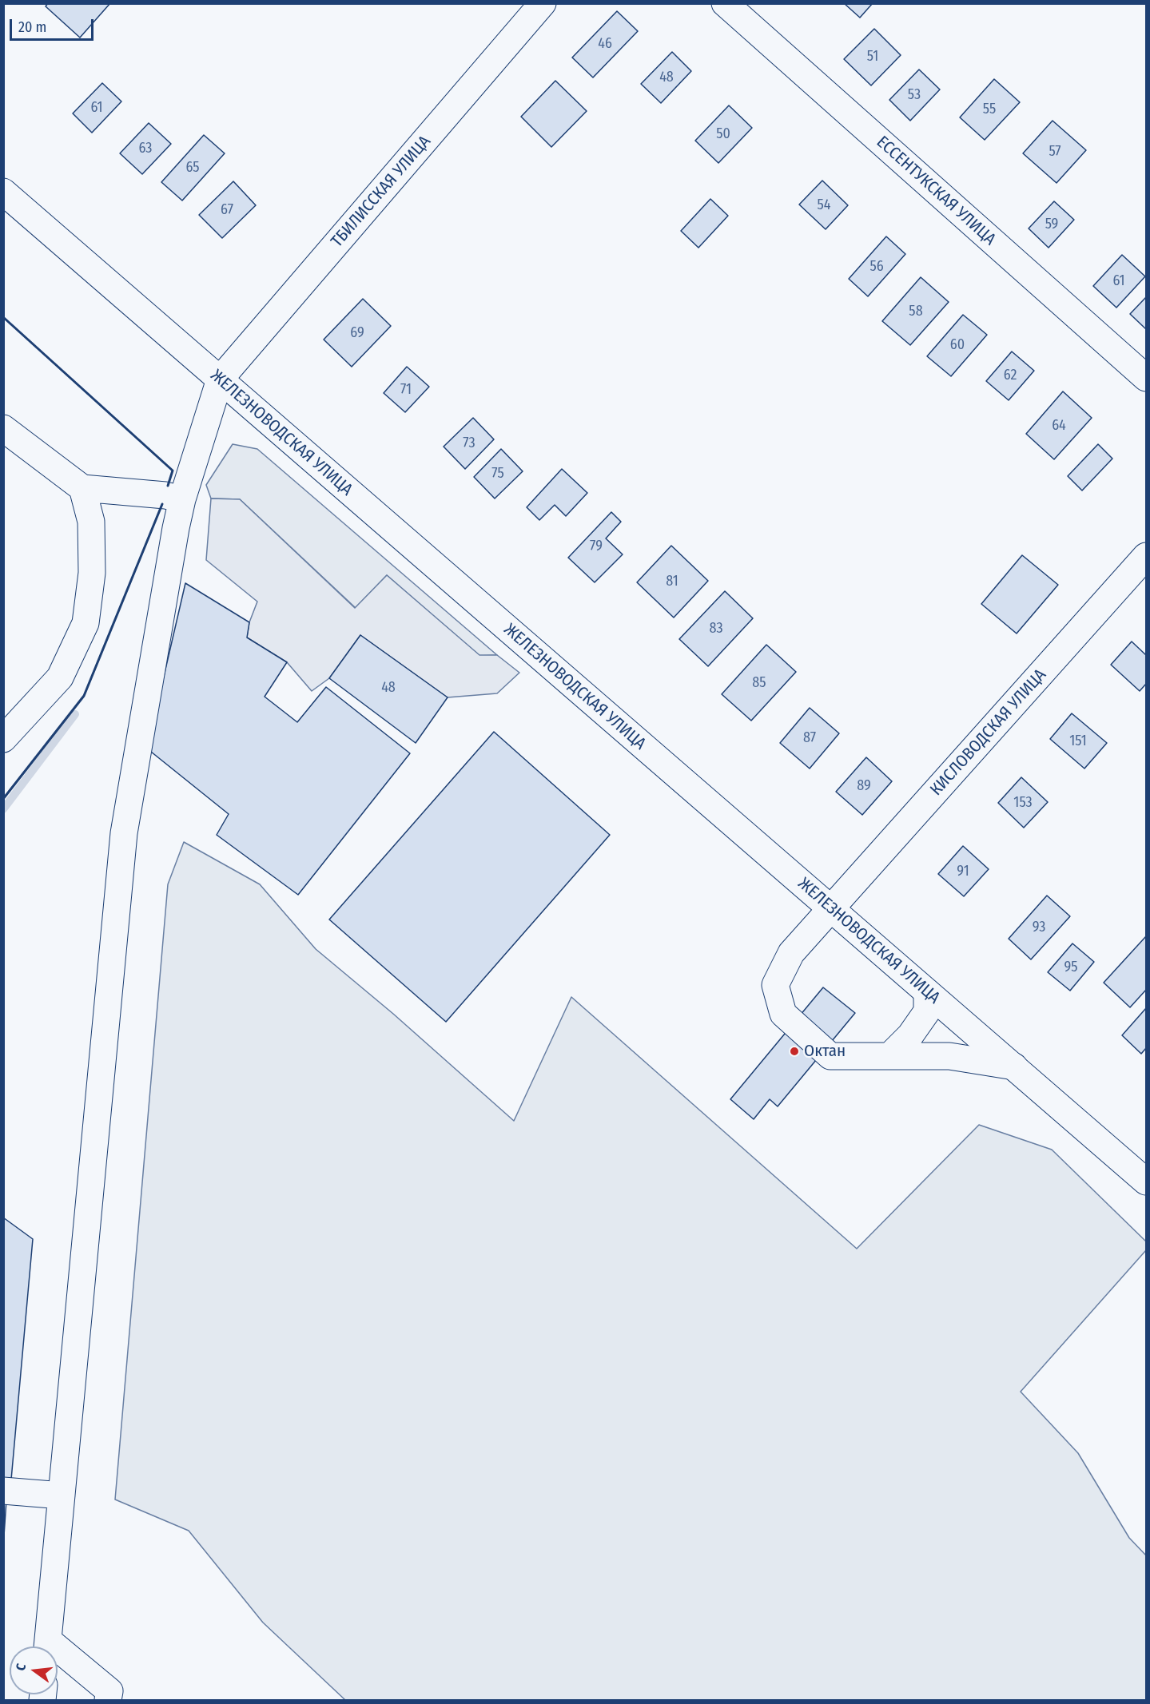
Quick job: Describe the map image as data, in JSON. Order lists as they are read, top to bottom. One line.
{"streets":{"street":["ЕССЕНТУКСКАЯ УЛИЦА","ТБИЛИССКАЯ УЛИЦА","ЖЕЛЕЗНОВОДСКАЯ УЛИЦА","КИСЛОВОДСКАЯ УЛИЦА"]},"crossings":[["ТБИЛИССКАЯ УЛИЦА","ЖЕЛЕЗНОВОДСКАЯ УЛИЦА"],["ЖЕЛЕЗНОВОДСКАЯ УЛИЦА","КИСЛОВОДСКАЯ УЛИЦА"]],"places":["Октан"],"house_numbers":["46","51","48","53","61","55","50","63","57","65","54","67","59","56","61","58","69","60","62","71","64","73","75","79","81","83","85","48","87","151","89","153","91","93","95"],"scale_bar":"20 m","north":"left"}
